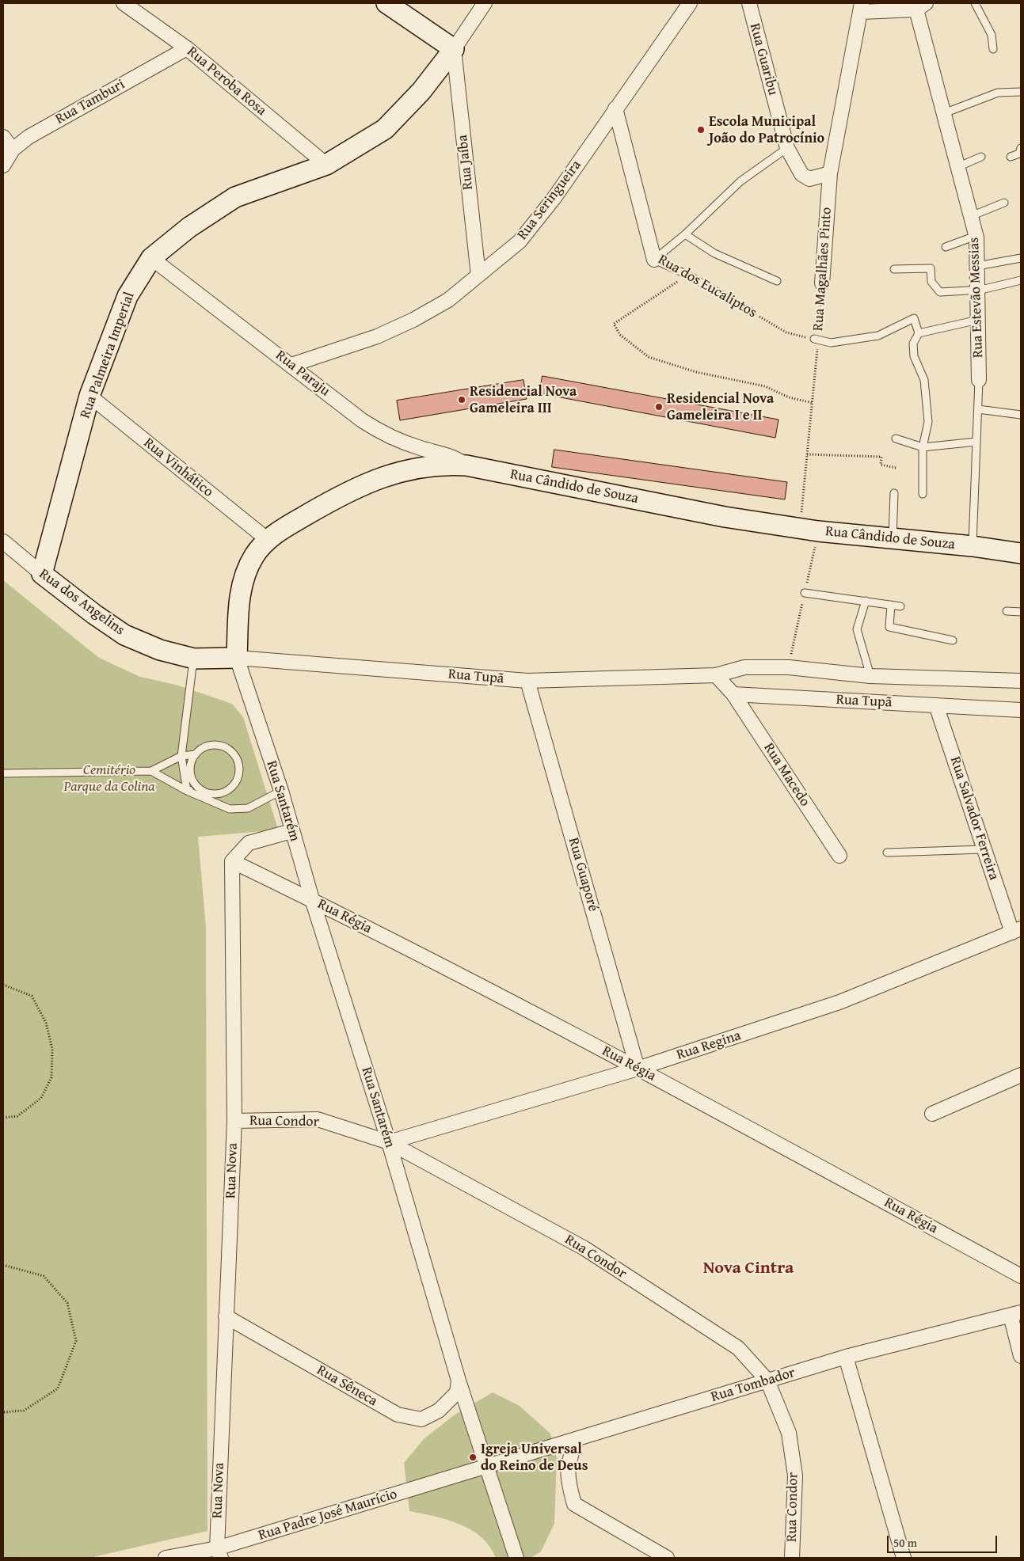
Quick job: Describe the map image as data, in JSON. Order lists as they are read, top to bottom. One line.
{"streets":{"street":["Rua Guaribu","Rua Peroba Rosa","Rua Tamburi","Rua Jaíba","Rua Seringueira","Rua Magalhães Pinto","Rua dos Eucaliptos","Rua Estevão Messias","Rua Palmeira Imperial","Rua Paraju","Rua Vinhático","Rua Cândido de Souza","Rua dos Angelins","Rua Tupã","Rua Macedo","Rua Santarém","Rua Salvador Ferreira","Rua Guaporé","Rua Régia","Rua Regina","Rua Condor","Rua Nova","Rua Tombador","Rua Sêneca","Rua Padre José Maurício"]},"crossings":[["Rua Guaribu","Rua Magalhães Pinto"],["Rua Peroba Rosa","Rua Tamburi"],["Rua Peroba Rosa","Rua Palmeira Imperial"],["Rua Jaíba","Rua Seringueira"],["Rua Jaíba","Rua Palmeira Imperial"],["Rua Seringueira","Rua dos Eucaliptos"],["Rua Seringueira","Rua Paraju"],["Rua Magalhães Pinto","Rua dos Eucaliptos"],["Rua Magalhães Pinto","Rua Cândido de Souza"],["Rua Estevão Messias","Rua Cândido de Souza"],["Rua Palmeira Imperial","Rua Paraju"],["Rua Palmeira Imperial","Rua Vinhático"],["Rua Palmeira Imperial","Rua dos Angelins"],["Rua Paraju","Rua Cândido de Souza"],["Rua Vinhático","Rua Cândido de Souza"],["Rua Cândido de Souza","Rua dos Angelins"],["Rua Cândido de Souza","Rua Tupã"],["Rua Cândido de Souza","Rua Santarém"],["Rua dos Angelins","Rua Tupã"],["Rua dos Angelins","Rua Santarém"],["Rua Tupã","Rua Macedo"],["Rua Tupã","Rua Santarém"],["Rua Tupã","Rua Salvador Ferreira"],["Rua Tupã","Rua Guaporé"],["Rua Santarém","Rua Régia"],["Rua Santarém","Rua Regina"],["Rua Santarém","Rua Condor"],["Rua Santarém","Rua Tombador"],["Rua Santarém","Rua Sêneca"],["Rua Santarém","Rua Padre José Maurício"],["Rua Salvador Ferreira","Rua Regina"],["Rua Guaporé","Rua Régia"],["Rua Guaporé","Rua Regina"],["Rua Régia","Rua Regina"],["Rua Régia","Rua Nova"],["Rua Regina","Rua Condor"],["Rua Condor","Rua Nova"],["Rua Condor","Rua Tombador"],["Rua Nova","Rua Sêneca"],["Rua Nova","Rua Padre José Maurício"],["Rua Tombador","Rua Padre José Maurício"]],"districts":["Nova Cintra"],"parks":["Cemitério Parque da Colina"],"places":["Escola Municipal João do Patrocínio","Residencial Nova Gameleira III","Residencial Nova Gameleira I e II","Igreja Universal do Reino de Deus"],"scale_bar":"50 m"}
